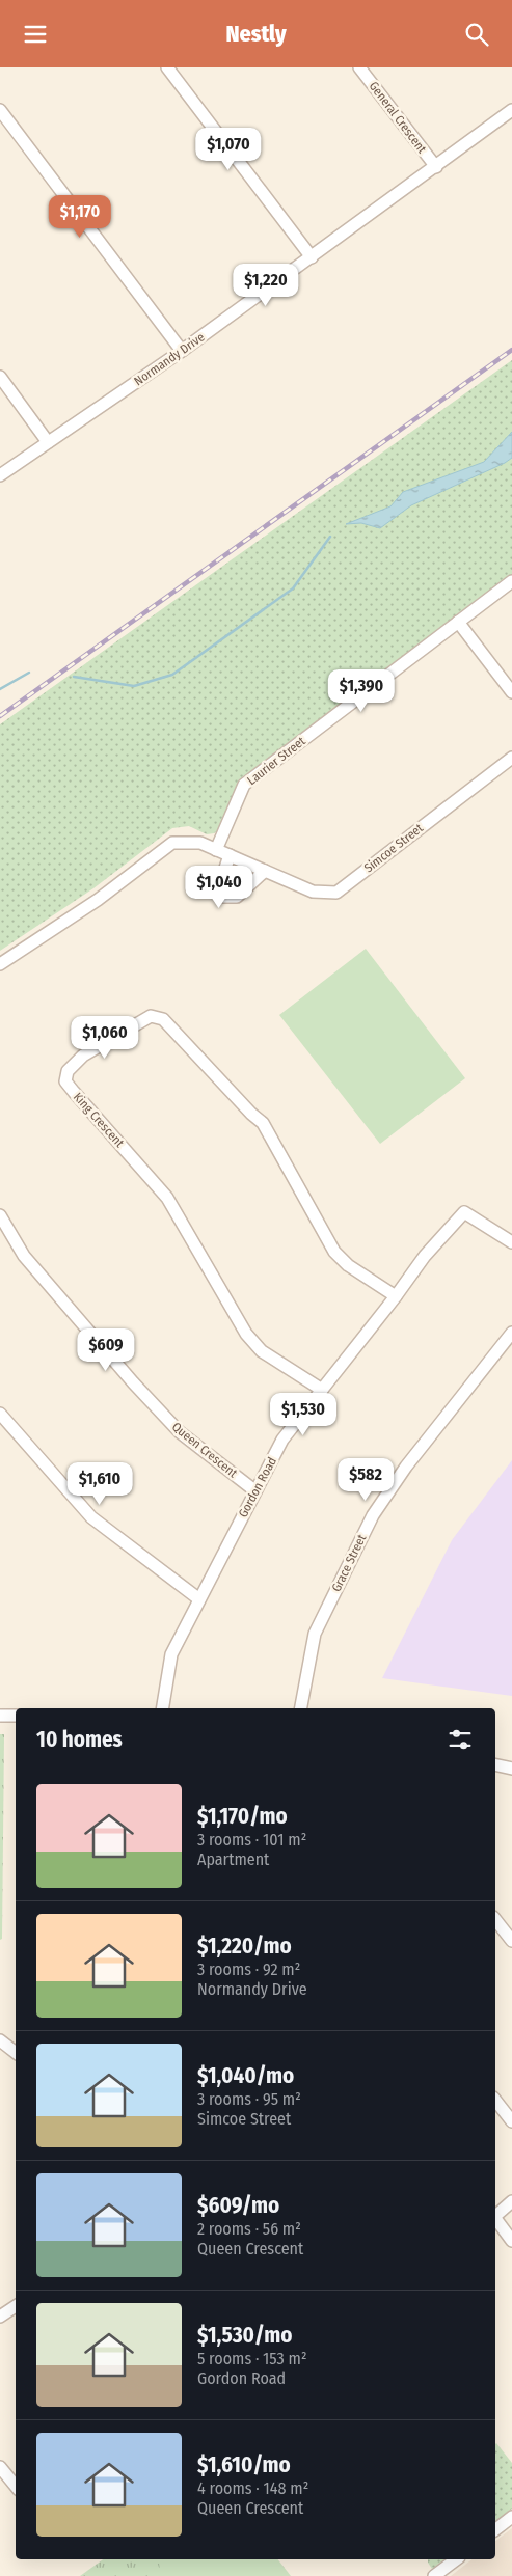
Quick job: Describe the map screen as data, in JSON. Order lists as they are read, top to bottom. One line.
{"streets":{"street":["General Crescent","Normandy Drive","Laurier Street","Simcoe Street","King Crescent","Queen Crescent","Gordon Road","Grace Street"]},"crossings":[["General Crescent","Normandy Drive"],["Laurier Street","Simcoe Street"],["King Crescent","Gordon Road"],["Queen Crescent","Gordon Road"]],"page":{"header":"Nestly","price":["$1,070","$1,170","$1,220","$1,390","$1,040","$1,060","$609","$1,530","$582","$1,610"],"heading":"10 homes","list":[{"name":"$1,170/mo","note":"3 rooms · 101 m² · Apartment"},{"name":"$1,220/mo","note":"3 rooms · 92 m² · Normandy Drive"},{"name":"$1,040/mo","note":"3 rooms · 95 m² · Simcoe Street"},{"name":"$609/mo","note":"2 rooms · 56 m² · Queen Crescent"},{"name":"$1,530/mo","note":"5 rooms · 153 m² · Gordon Road"},{"name":"$1,610/mo","note":"4 rooms · 148 m² · Queen Crescent"}]}}
